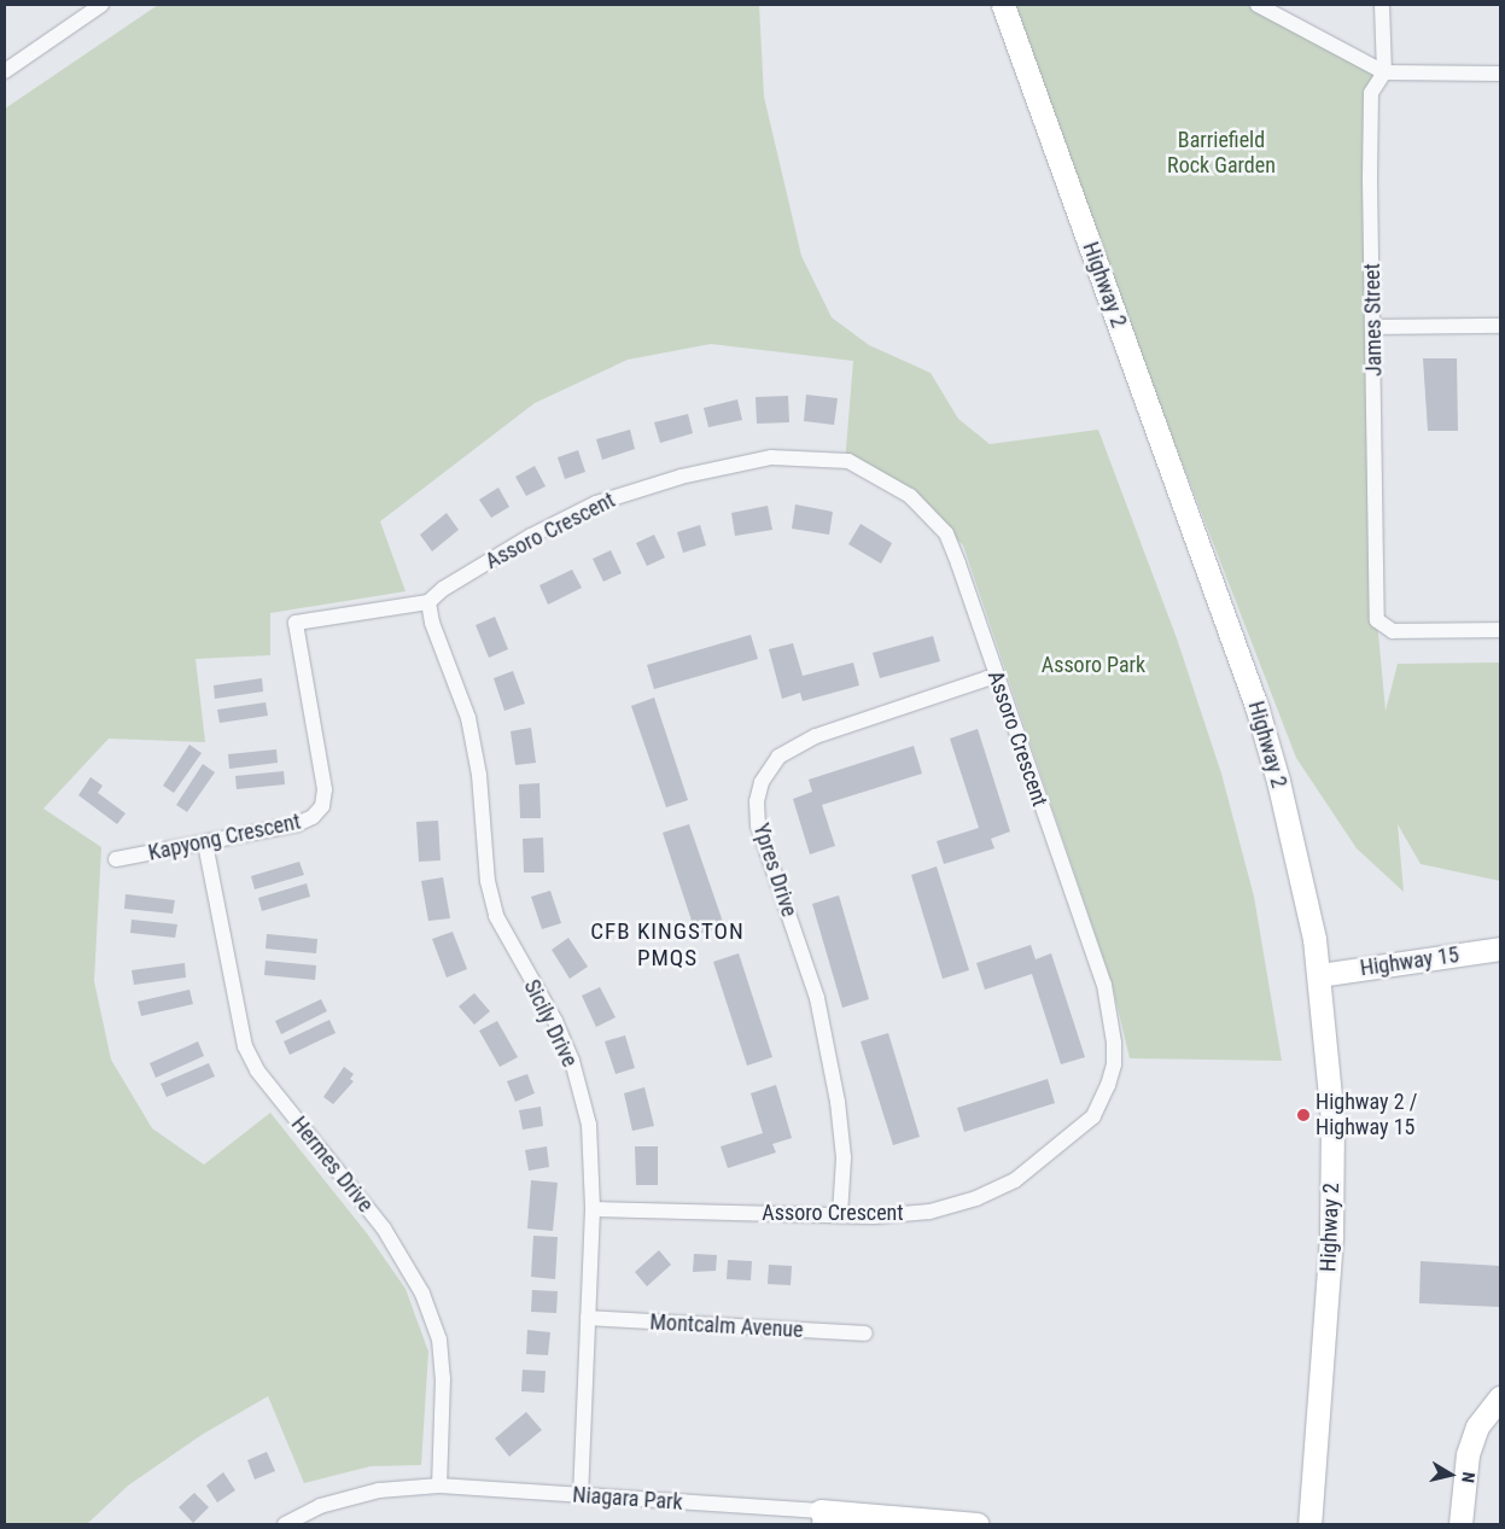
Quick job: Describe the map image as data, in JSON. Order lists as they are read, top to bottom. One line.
{"streets":{"main road":["Highway 2","Highway 15","Niagara Park"],"street":["James Street","Assoro Crescent","Kapyong Crescent","Ypres Drive","Sicily Drive","Hermes Drive","Montcalm Avenue"]},"crossings":[["Highway 2","Highway 15"],["Assoro Crescent","Kapyong Crescent"],["Assoro Crescent","Ypres Drive"],["Assoro Crescent","Sicily Drive"],["Kapyong Crescent","Hermes Drive"],["Sicily Drive","Montcalm Avenue"],["Sicily Drive","Niagara Park"],["Hermes Drive","Niagara Park"]],"districts":["CFB KINGSTON PMQS"],"parks":["Barriefield Rock Garden","Assoro Park"],"places":["Highway 2 / Highway 15"],"north":"right"}
